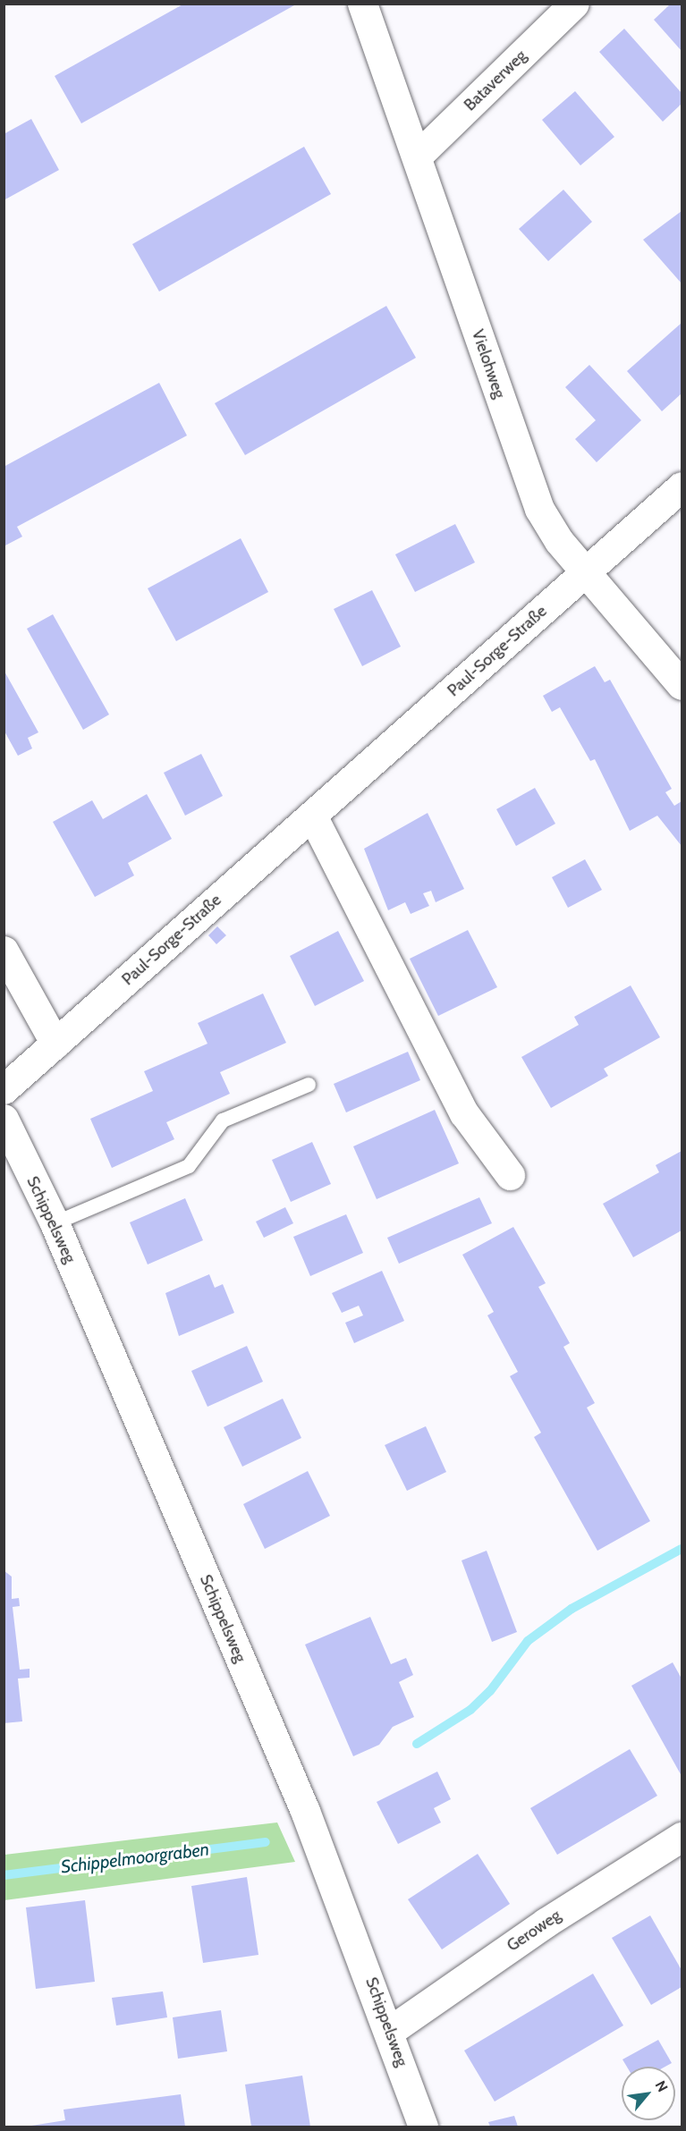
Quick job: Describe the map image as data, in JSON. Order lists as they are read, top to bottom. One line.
{"streets":{"street":["Bataverweg","Vielohweg","Paul-Sorge-Straße","Schippelsweg","Geroweg"]},"crossings":[["Bataverweg","Vielohweg"],["Vielohweg","Paul-Sorge-Straße"],["Schippelsweg","Geroweg"]],"water":["Schippelmoorgraben"],"north":"top right"}
